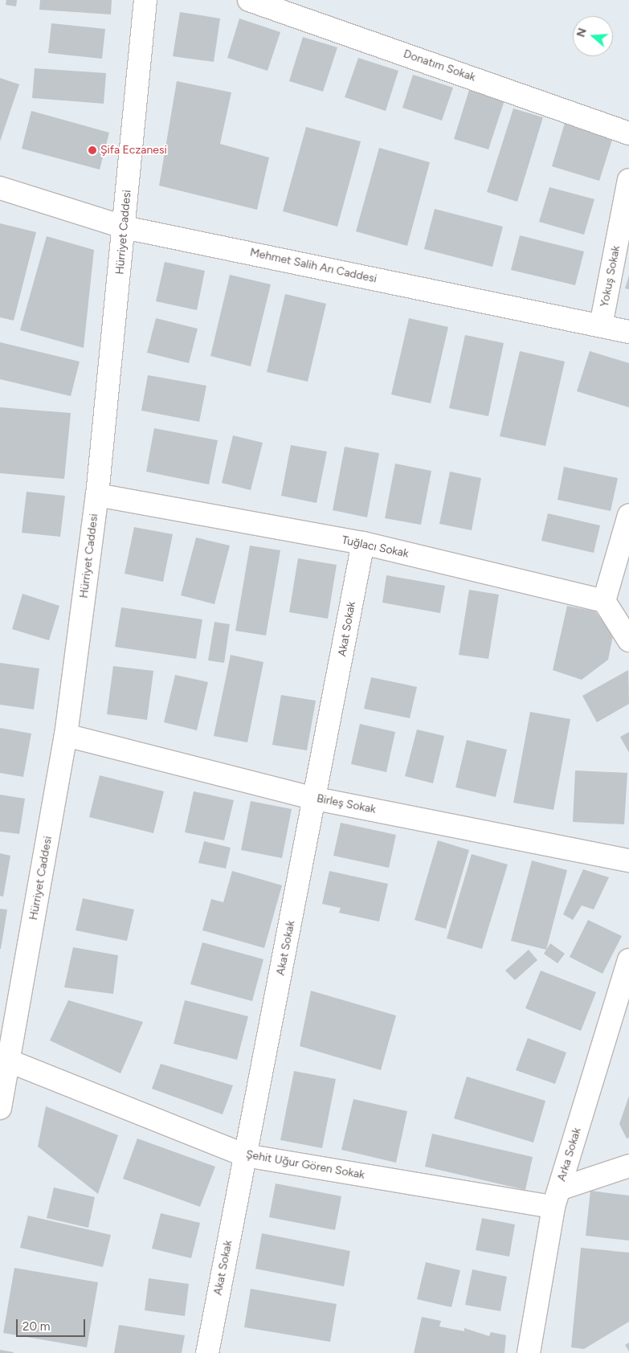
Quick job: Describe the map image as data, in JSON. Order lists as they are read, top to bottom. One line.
{"streets":{"street":["Donatım Sokak","Hürriyet Caddesi","Mehmet Salih Arı Caddesi","Yokuş Sokak","Tuğlacı Sokak","Akat Sokak","Birleş Sokak","Arka Sokak","Şehit Uğur Gören Sokak"]},"crossings":[["Hürriyet Caddesi","Mehmet Salih Arı Caddesi"],["Hürriyet Caddesi","Tuğlacı Sokak"],["Hürriyet Caddesi","Birleş Sokak"],["Hürriyet Caddesi","Şehit Uğur Gören Sokak"],["Mehmet Salih Arı Caddesi","Yokuş Sokak"],["Tuğlacı Sokak","Akat Sokak"],["Akat Sokak","Birleş Sokak"],["Akat Sokak","Şehit Uğur Gören Sokak"],["Arka Sokak","Şehit Uğur Gören Sokak"]],"places":["Şifa Eczanesi"],"scale_bar":"20 m","north":"left"}
